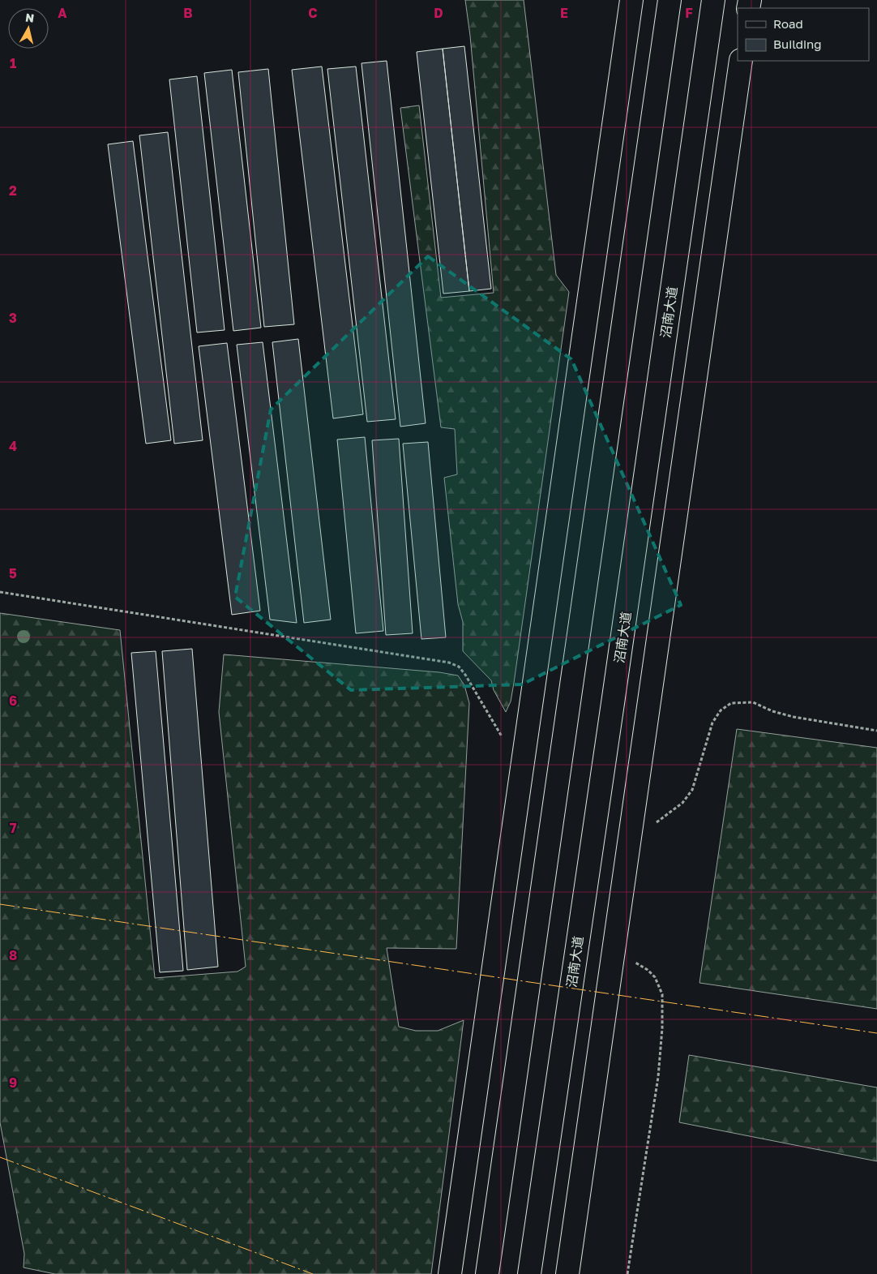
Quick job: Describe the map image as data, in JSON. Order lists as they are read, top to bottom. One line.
{"streets":{"main road":["沼南大道"]},"legend":["Road","Building"],"north":"top","grid":{"columns":["A","B","C","D","E","F"],"rows":["1","2","3","4","5","6","7","8","9"]}}
